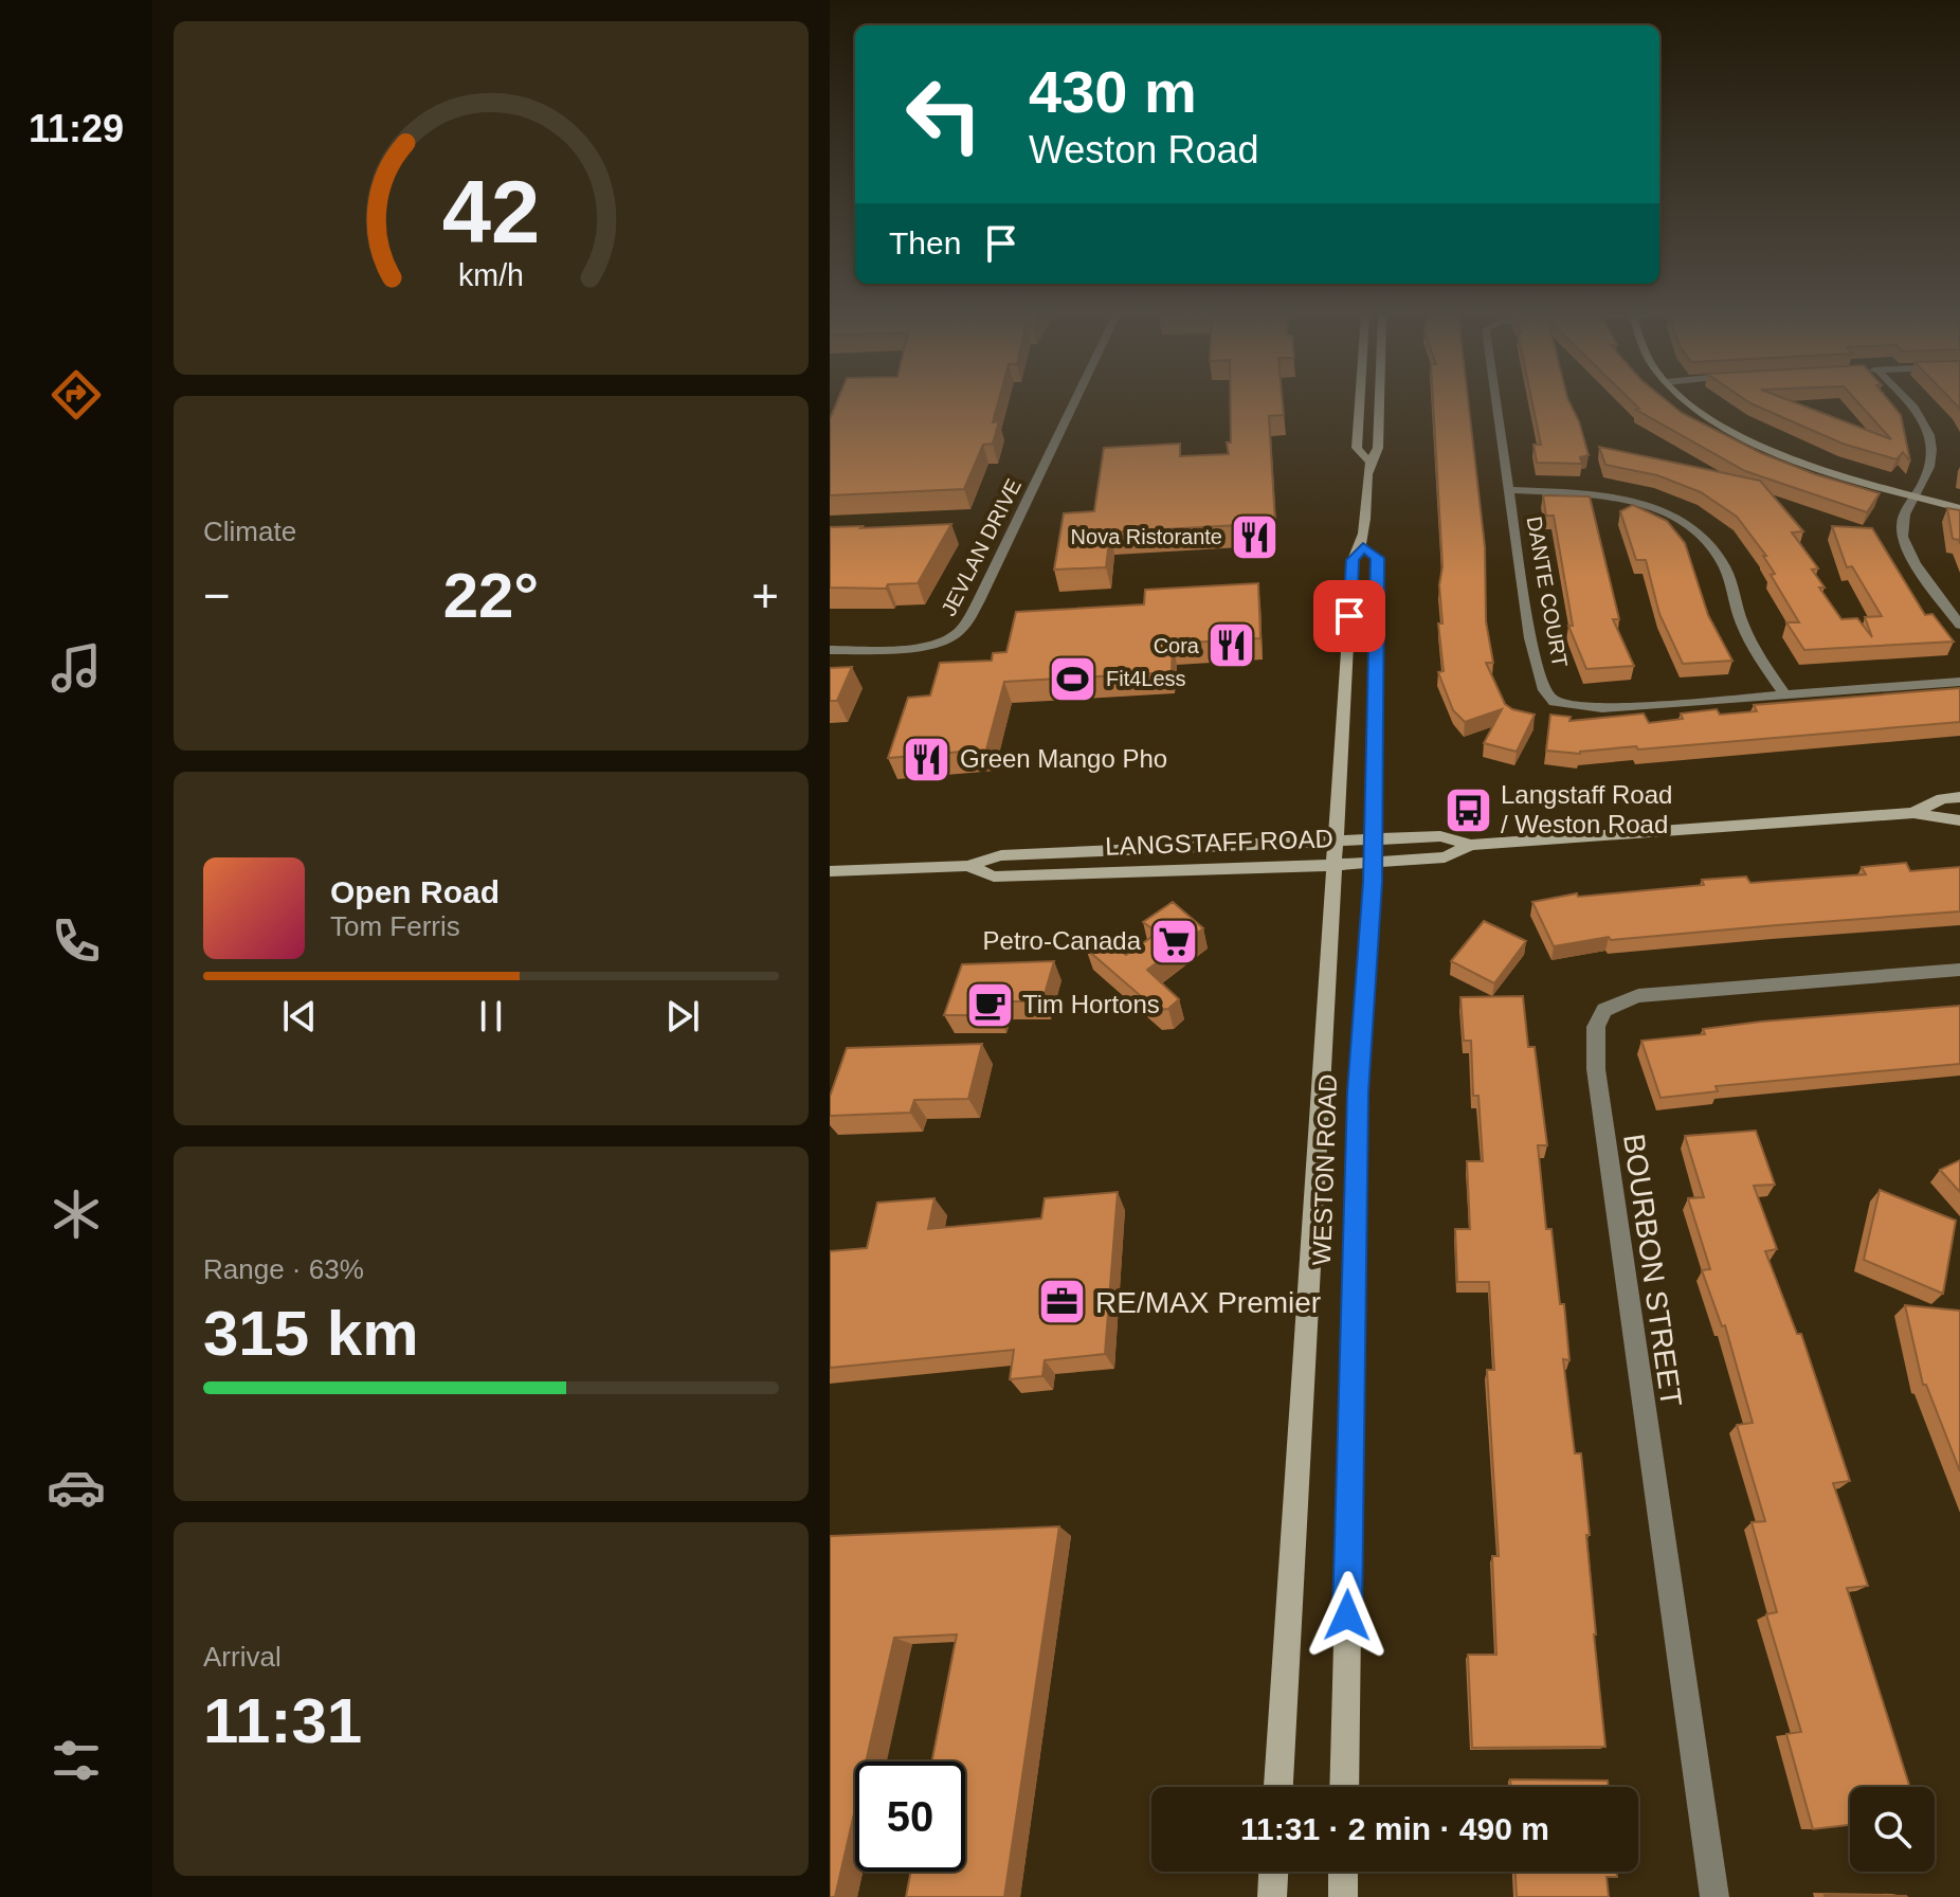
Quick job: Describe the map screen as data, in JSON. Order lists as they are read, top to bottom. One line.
{"streets":{"main road":["LANGSTAFF ROAD","WESTON ROAD"],"street":["JEVLAN DRIVE","DANTE COURT","BOURBON STREET"]},"crossings":[["LANGSTAFF ROAD","WESTON ROAD"]],"places":{"restaurant":["Nova Ristorante","Cora","Green Mango Pho"],"sports":["Fit4Less"],"bus stop":["Langstaff Road / Weston Road"],"supermarket":["Petro-Canada"],"cafe":["Tim Hortons"],"office":["RE/MAX Premier"]},"page":{"tabs":"11:29","turn":["430 m","Weston Road"],"then":"Then","tile":["Climate",["Range · 63%","315 km"],["Arrival","11:31"]],"heat":["−","22°","+"],"song":["Open Road","Tom Ferris"],"limit":"50","trip":"11:31 · 2 min · 490 m","gauge":["42","km/h"]}}
